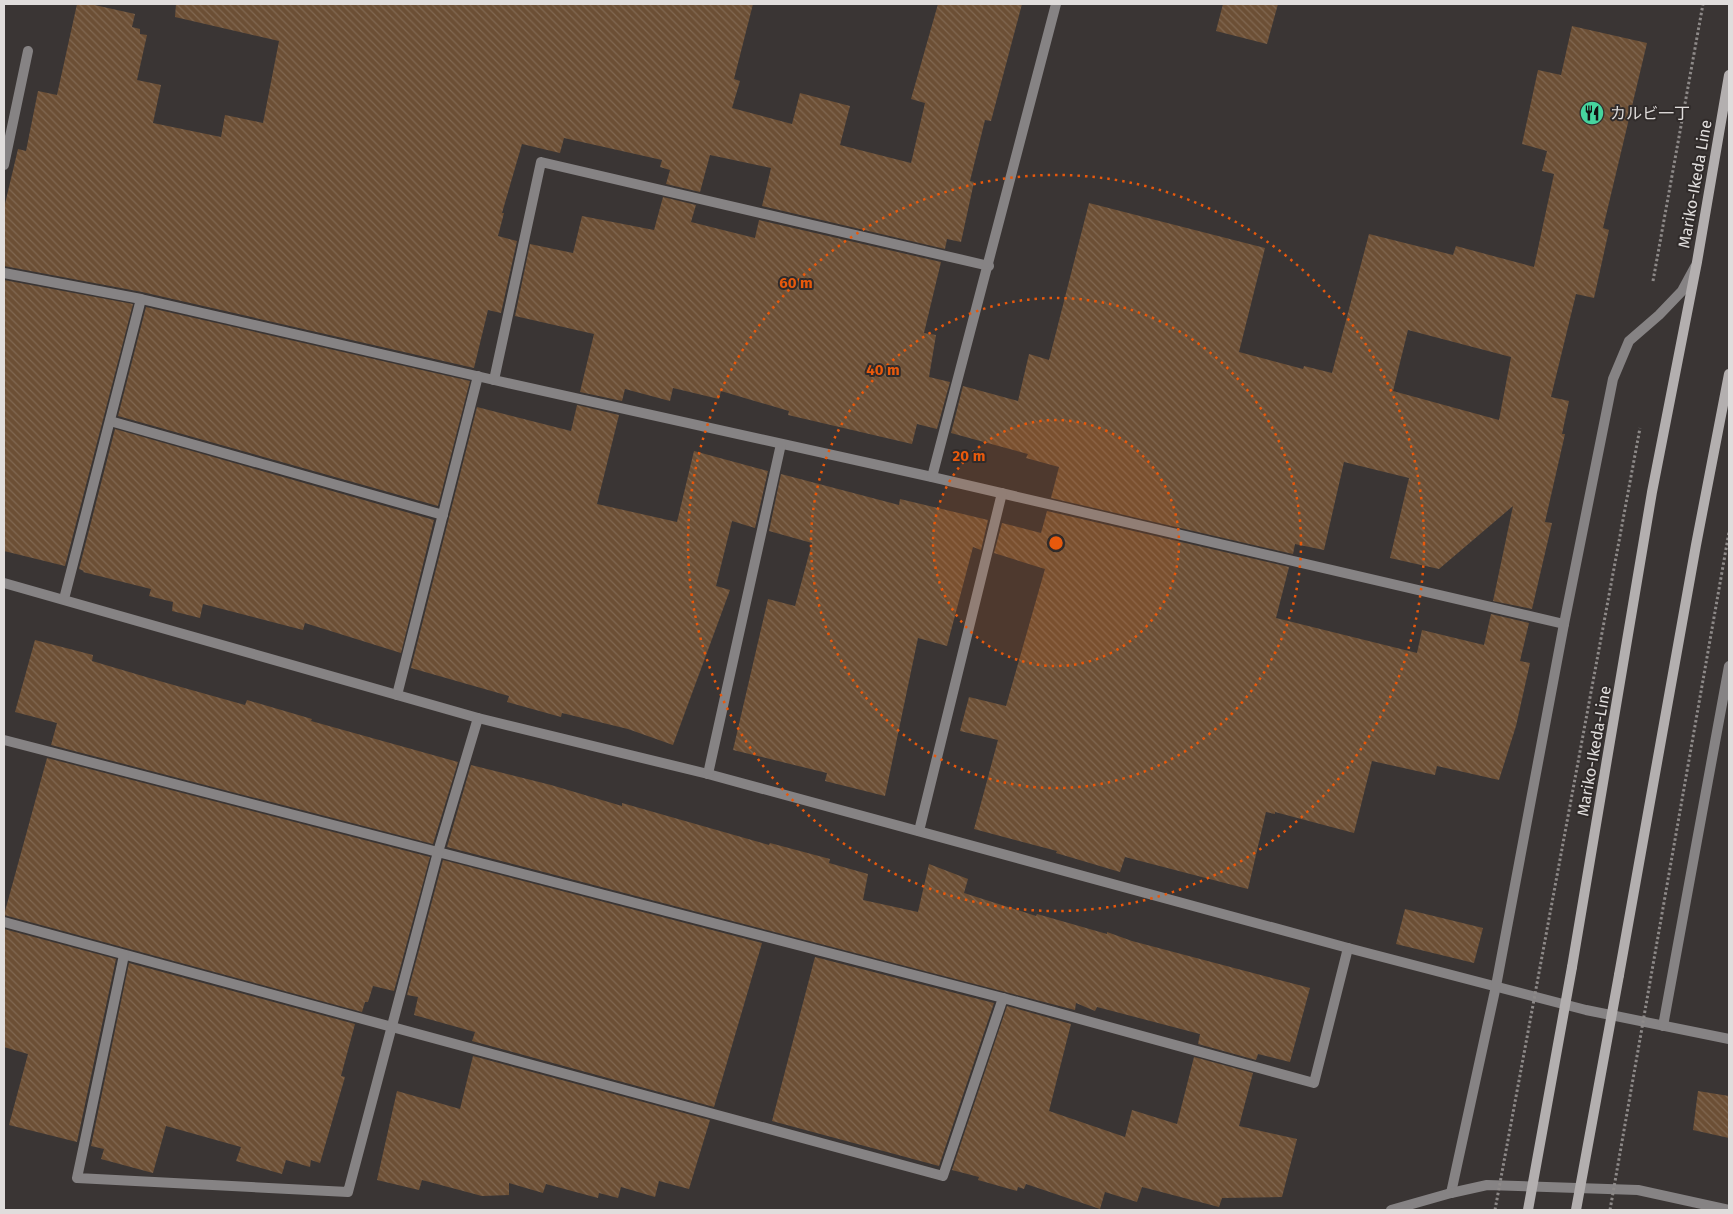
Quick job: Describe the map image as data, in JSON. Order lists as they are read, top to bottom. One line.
{"streets":{"street":["Mariko-Ikeda Line","Mariko-Ikeda-Line"]},"crossings":[["Mariko-Ikeda Line","Mariko-Ikeda-Line"]],"places":{"restaurant":["カルビ一丁"]},"rings":["60 m","40 m","20 m"]}
